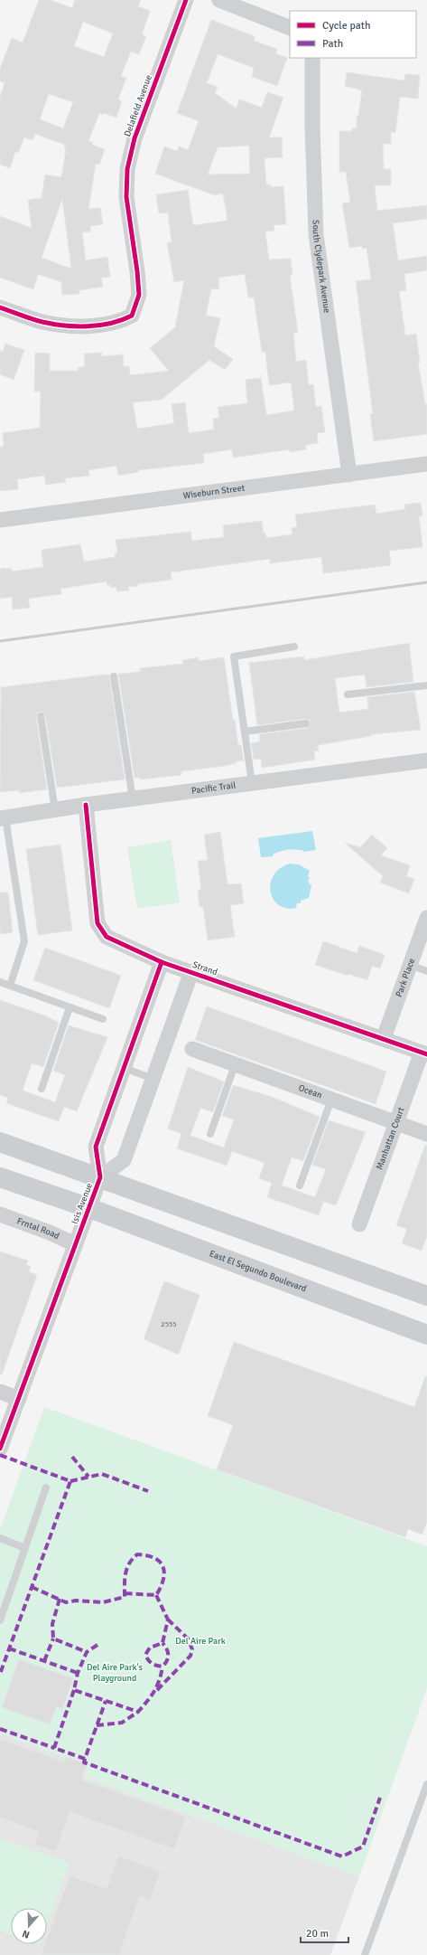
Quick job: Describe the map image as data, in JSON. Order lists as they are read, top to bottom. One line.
{"streets":{"main road":["East El Segundo Boulevard"],"street":["Delafield Avenue","South Clydepark Avenue","Wiseburn Street","Pacific Trail","Strand","Park Place","Ocean","Manhattan Court","Isis Avenue","Frntal Road"]},"crossings":[["South Clydepark Avenue","Wiseburn Street"],["Pacific Trail","Strand"],["Strand","Park Place"],["Strand","Manhattan Court"],["Strand","Isis Avenue"],["Ocean","Manhattan Court"],["Isis Avenue","Frntal Road"],["Isis Avenue","East El Segundo Boulevard"]],"parks":["Del Aire Park","Del Aire Park's Playground"],"house_numbers":["2555"],"legend":["Cycle path","Path"],"scale_bar":"20 m","north":"bottom"}
